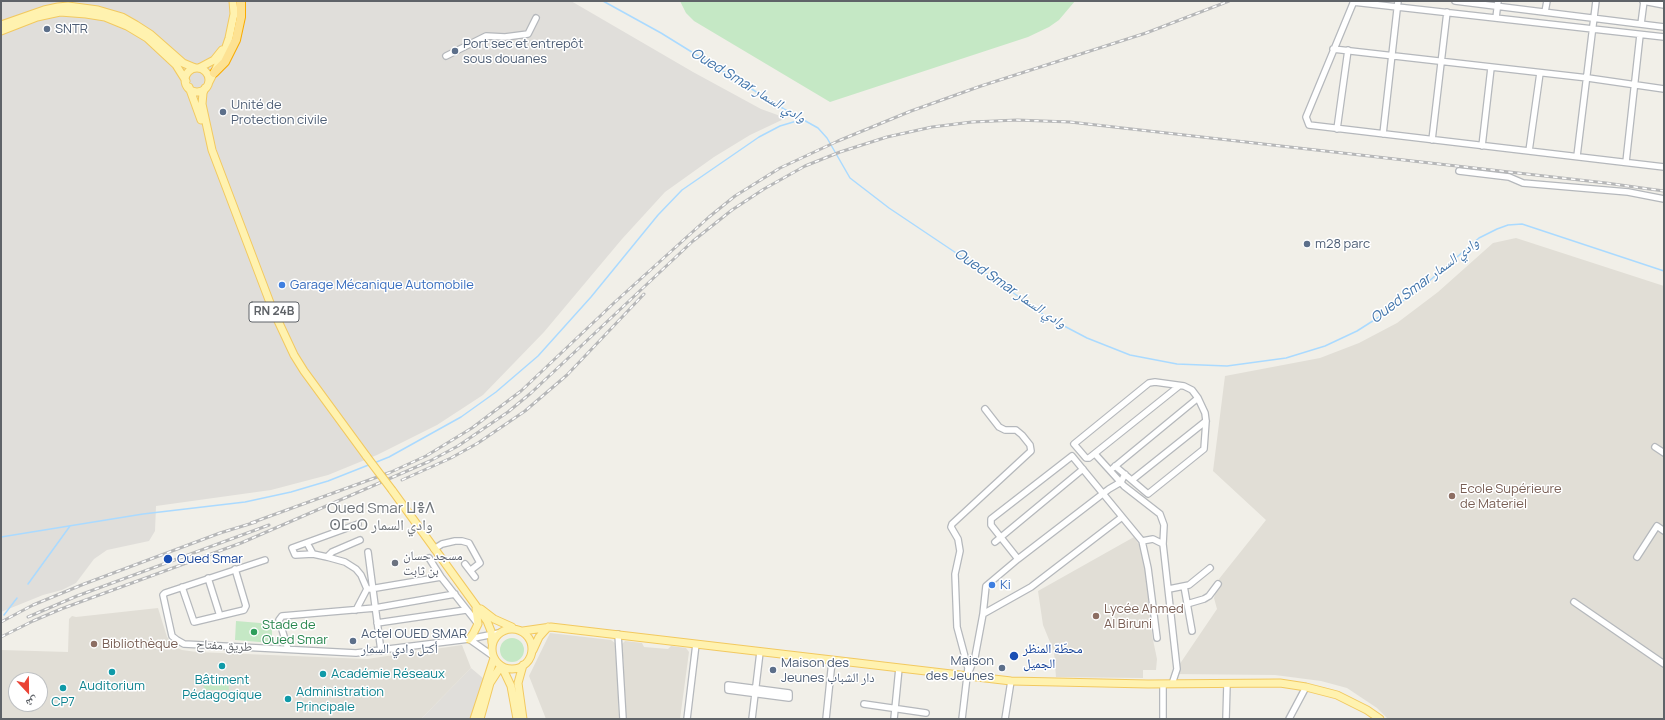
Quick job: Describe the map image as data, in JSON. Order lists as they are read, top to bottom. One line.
{"streets":{"main road":["RN 24B"],"street":["طريق مفتاح"]},"districts":["Oued Smar ⵡⴻⴷ ⵙⵎⴰⵔ وادي السمار"],"water":["Oued Smar وادي السمار"],"places":["SNTR","Port sec et entrepôt sous douanes","Unité de Protection civile","m28 parc","Garage Mécanique Automobile","Ecole Supérieure de Materiel","Oued Smar","مسجد حسان بن ثابت","Ki","Lycée Ahmed Al Biruni","Stade de Oued Smar","Actel OUED SMAR أكتل وادي السمار","Bibliothèque","محطّة المنظر الجميل","Bâtiment Pédagogique","Maison des Jeunes","Maison des Jeunes دار الشباب","Auditorium","Académie Réseaux","CP7","Administration Principale"],"north":"bottom"}
